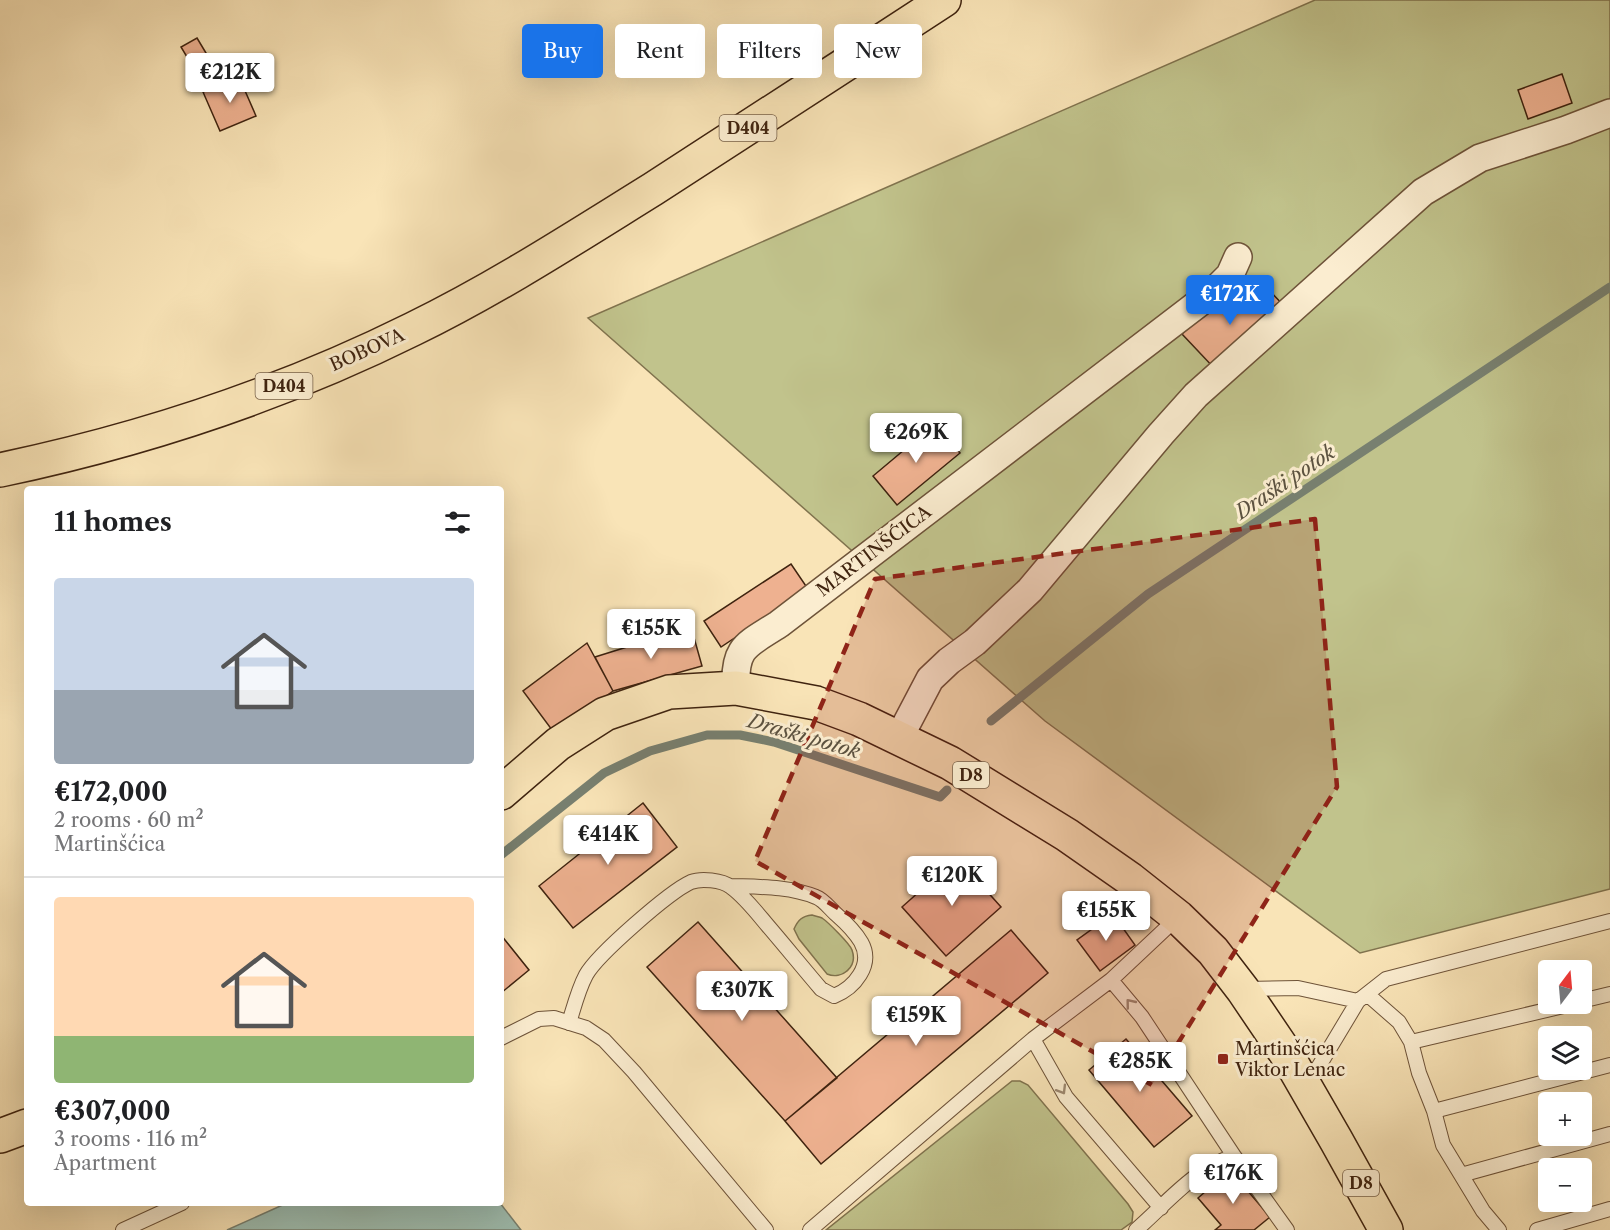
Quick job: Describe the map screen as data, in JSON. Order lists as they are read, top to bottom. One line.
{"streets":{"main road":["D404","BOBOVA","D8"],"street":["MARTINŠĆICA"]},"crossings":[["MARTINŠĆICA","D8"]],"water":["Draški potok"],"places":{"transit":["Martinšćica Viktor Lenac"]},"north":"top","page":{"chip":["Buy","Rent","Filters","New"],"price":["€212K","€172K","€269K","€155K","€414K","€120K","€155K","€307K","€159K","€285K","€176K"],"heading":"11 homes","list":[{"name":"€172,000","note":"2 rooms · 60 m² · Martinšćica"},{"name":"€307,000","note":"3 rooms · 116 m² · Apartment"}],"map_buttons":["+","−"]}}
